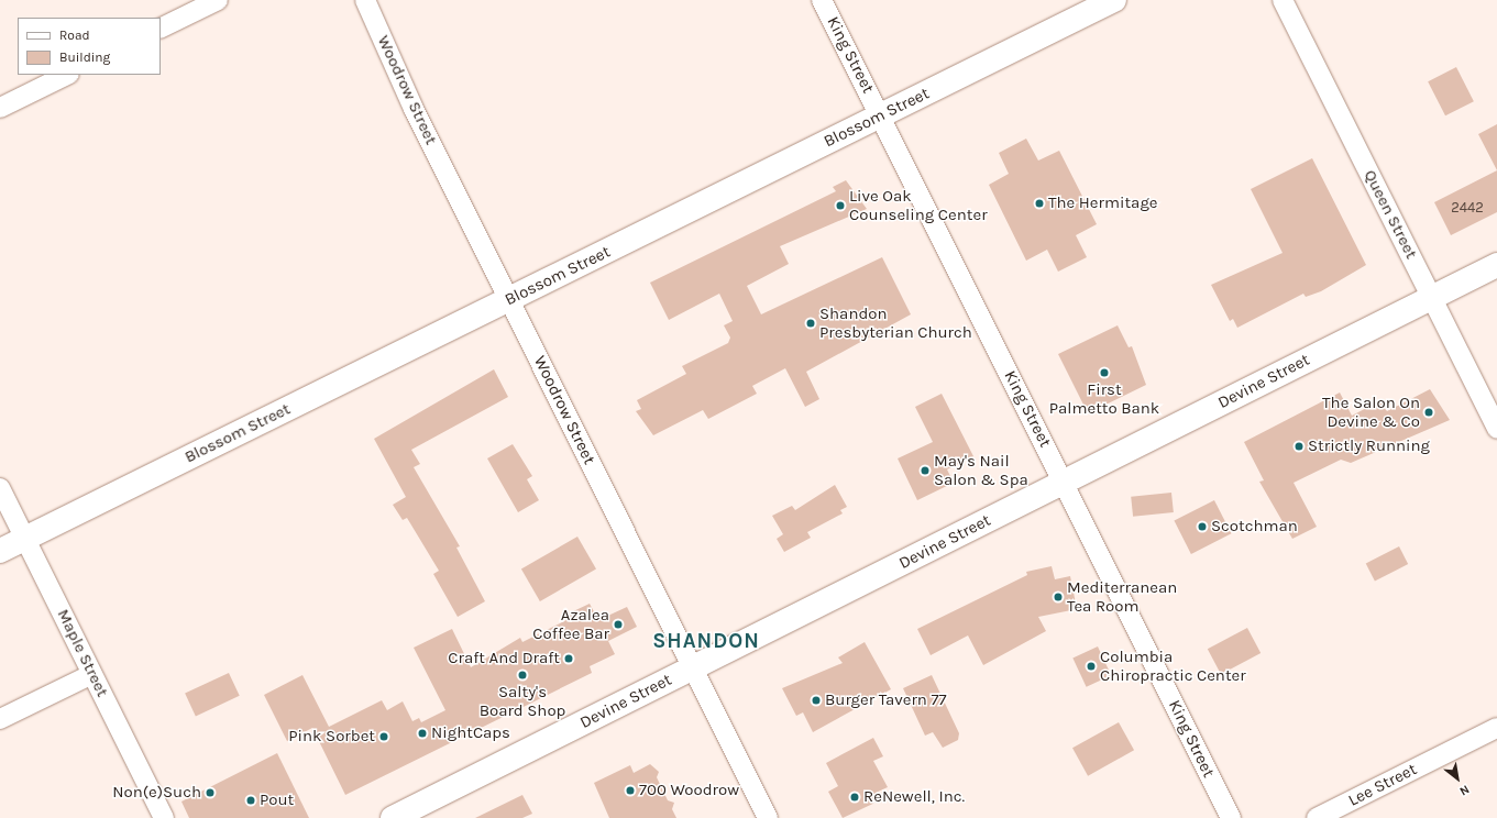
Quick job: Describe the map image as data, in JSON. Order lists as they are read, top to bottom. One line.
{"streets":{"street":["King Street","Woodrow Street","Blossom Street","Queen Street","Devine Street","Maple Street","Lee Street"]},"crossings":[["King Street","Blossom Street"],["King Street","Devine Street"],["Woodrow Street","Blossom Street"],["Woodrow Street","Devine Street"],["Blossom Street","Maple Street"],["Queen Street","Devine Street"]],"districts":["SHANDON"],"places":["The Hermitage","Live Oak Counseling Center","Shandon Presbyterian Church","First Palmetto Bank","The Salon On Devine & Co","Strictly Running","May's Nail Salon & Spa","Scotchman","Mediterranean Tea Room","Azalea Coffee Bar","Craft And Draft","Columbia Chiropractic Center","Salty's Board Shop","Burger Tavern 77","NightCaps","Pink Sorbet","700 Woodrow","Non(e)Such","ReNewell, Inc.","Pout"],"house_numbers":["2442"],"legend":["Road","Building"],"north":"bottom right"}
